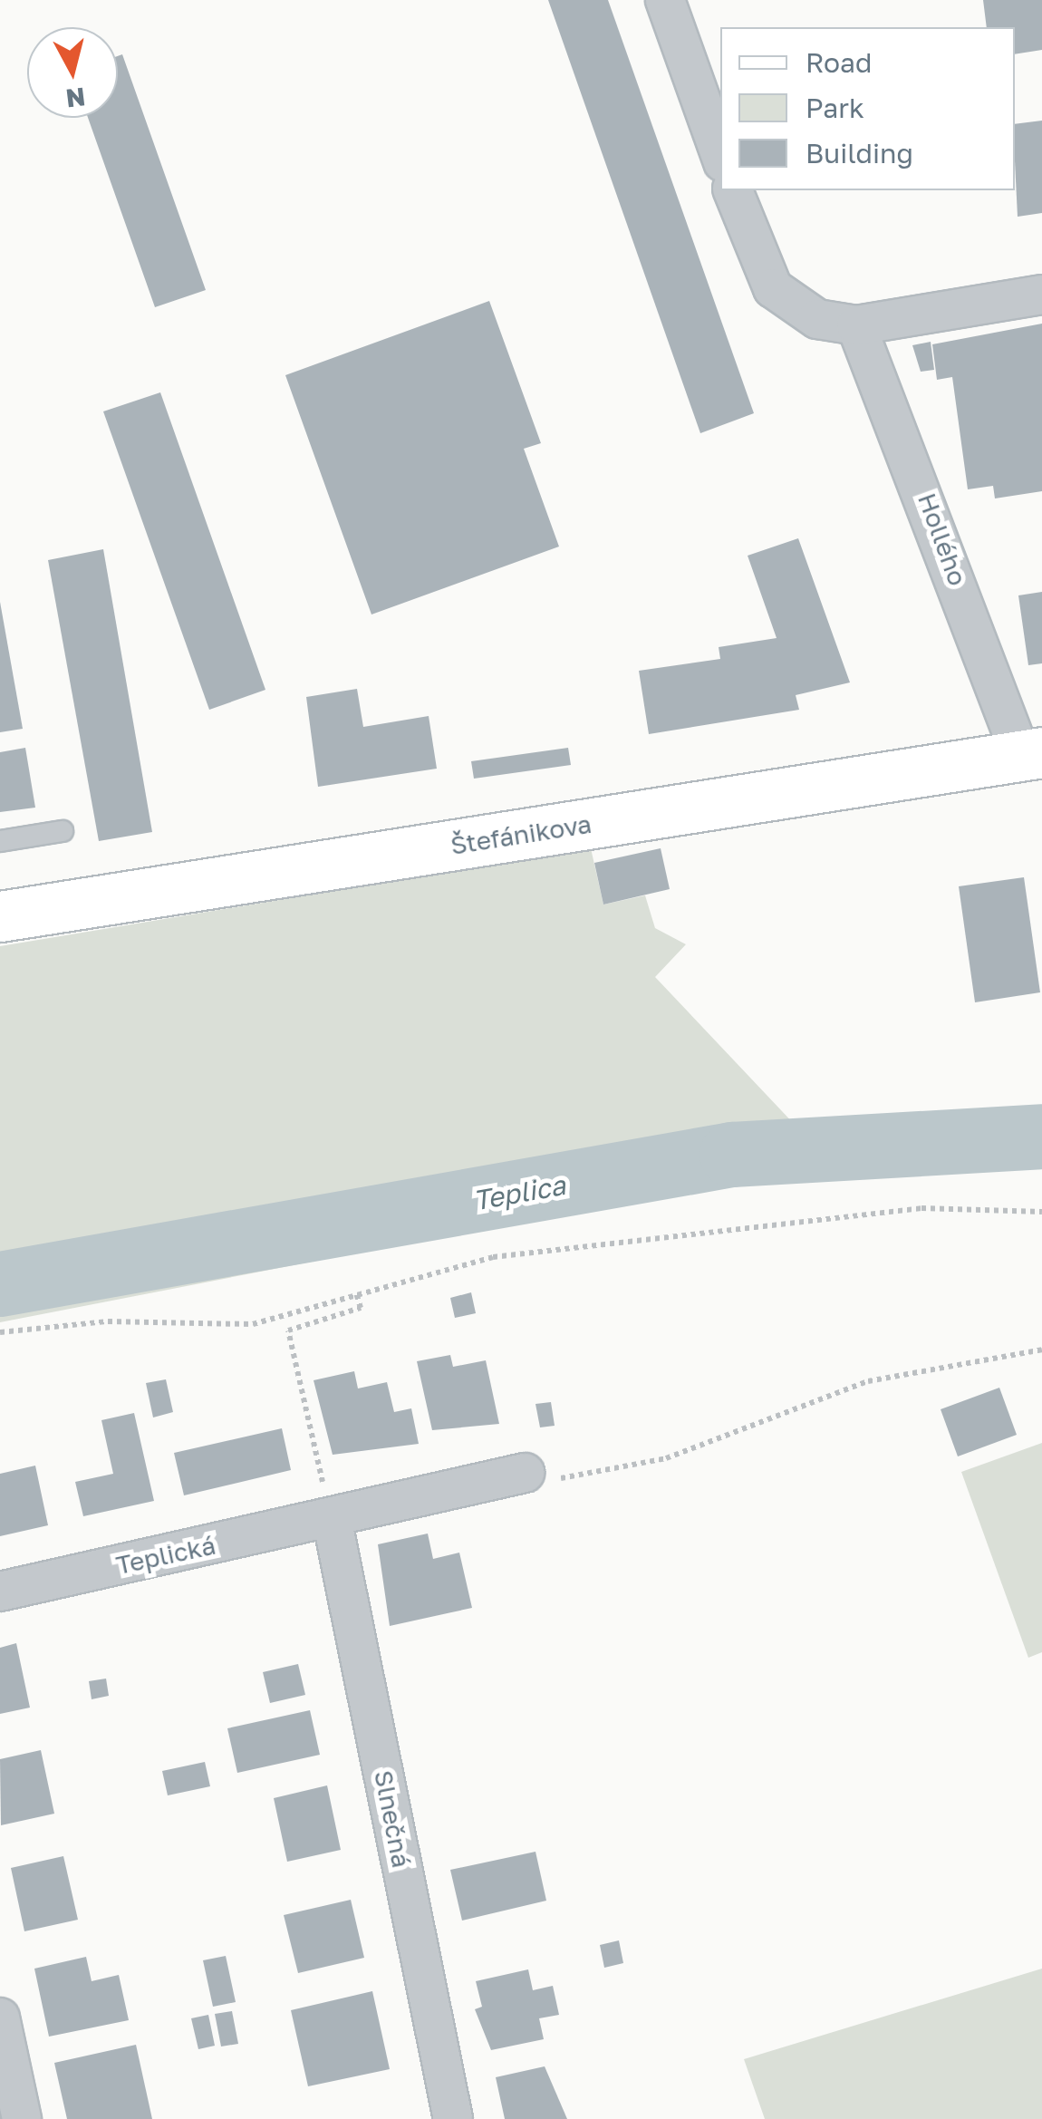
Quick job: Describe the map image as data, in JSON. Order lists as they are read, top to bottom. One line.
{"streets":{"street":["Hollého","Štefánikova","Teplická","Slnečná"]},"crossings":[["Hollého","Štefánikova"],["Teplická","Slnečná"]],"water":["Teplica"],"legend":["Road","Park","Building"],"north":"bottom"}
